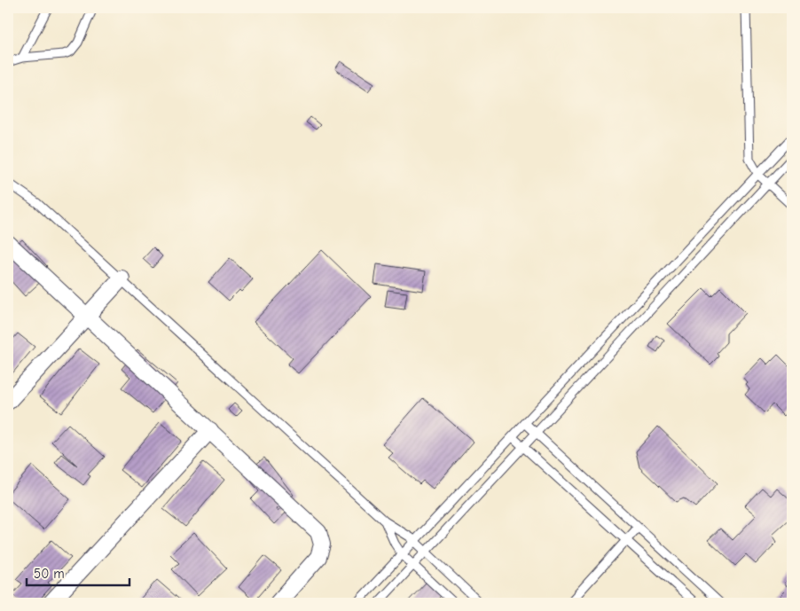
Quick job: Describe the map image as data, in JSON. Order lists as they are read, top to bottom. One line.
{"scale_bar":"50 m"}
